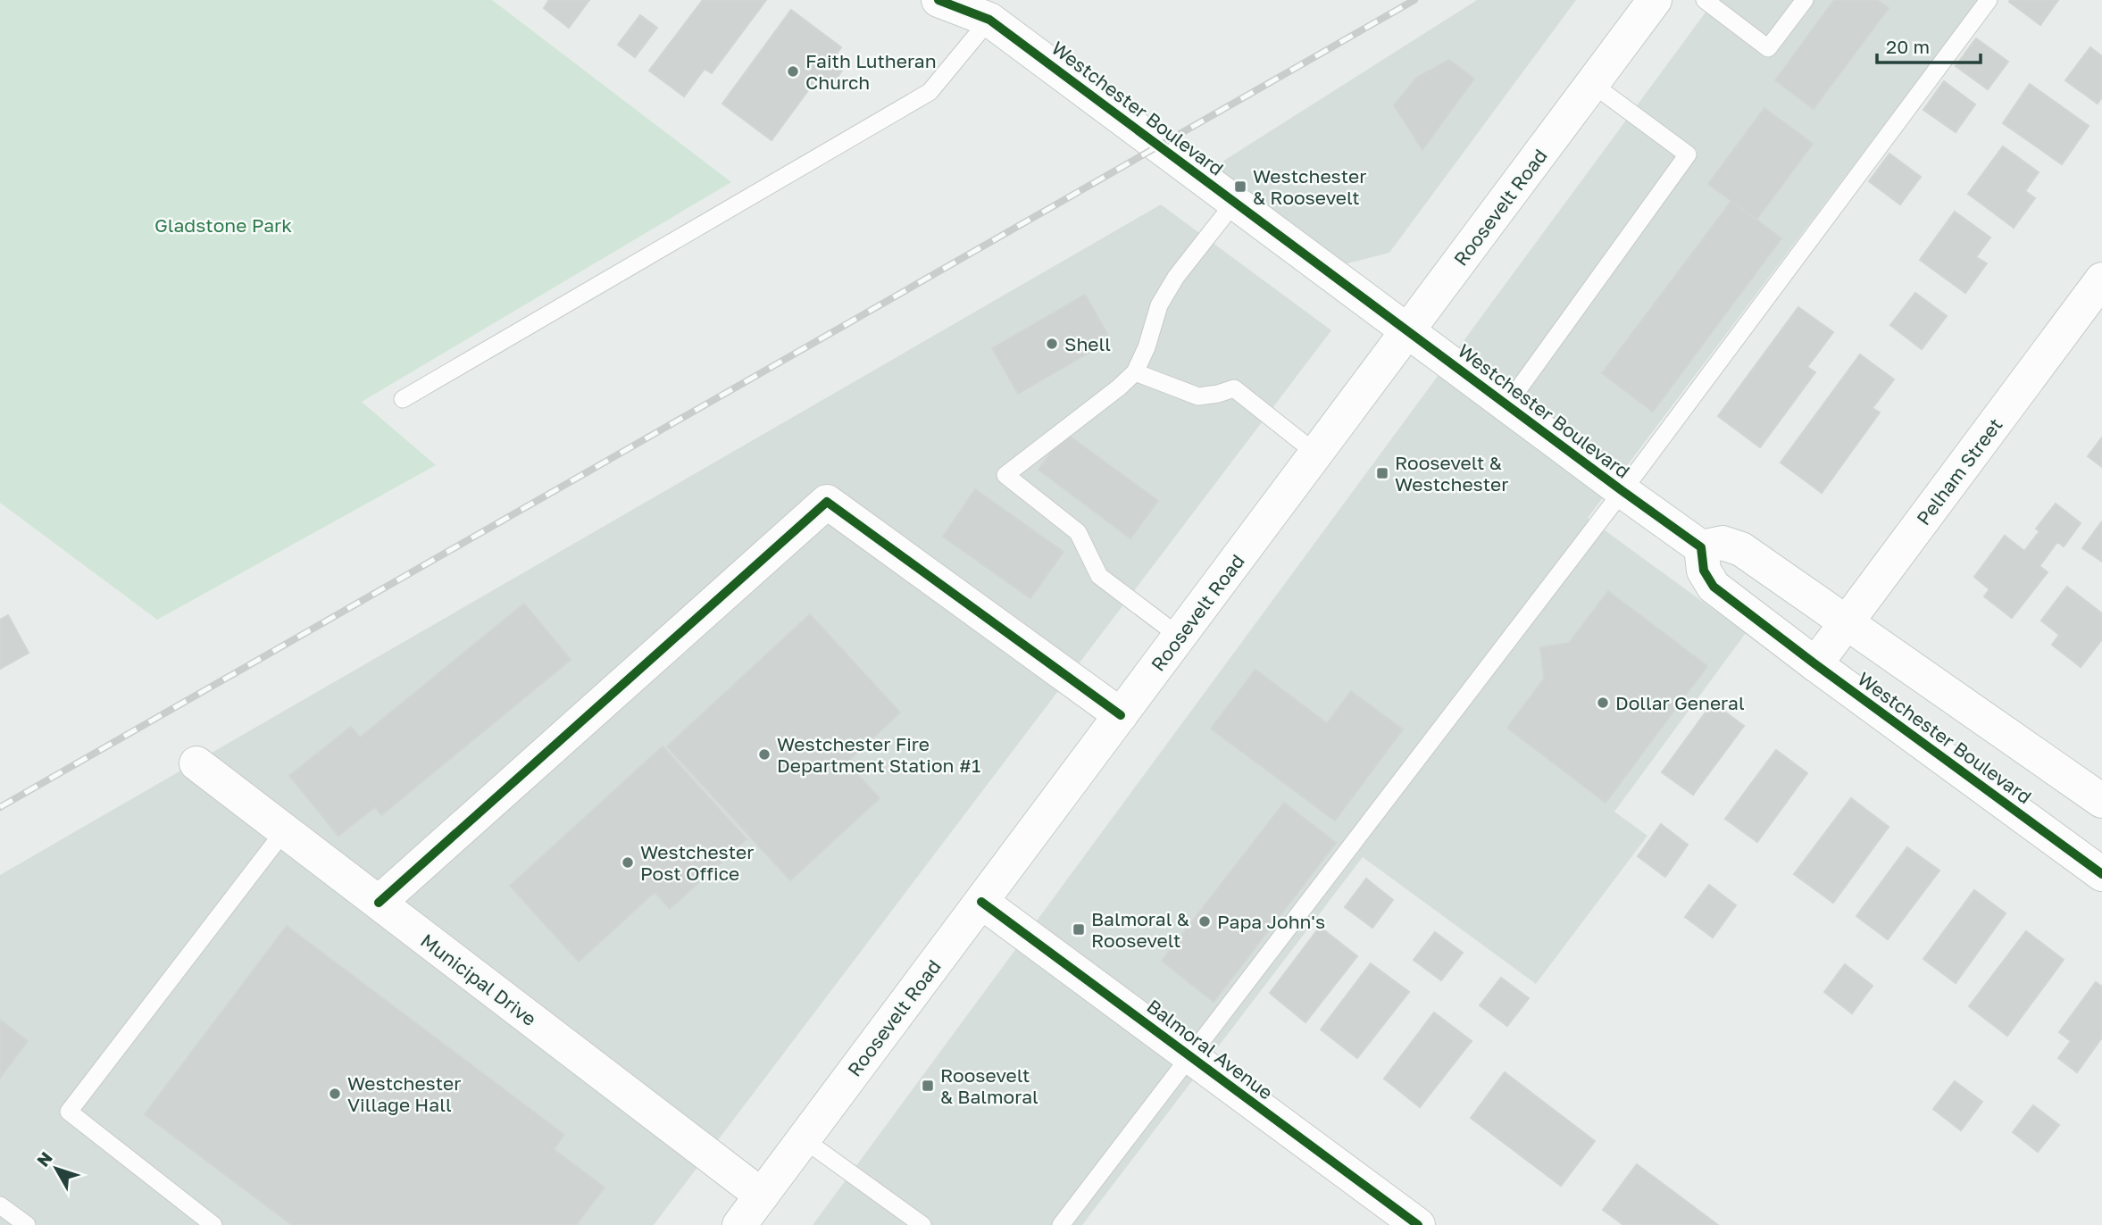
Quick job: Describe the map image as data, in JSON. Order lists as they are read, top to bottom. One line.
{"streets":{"street":["Westchester Boulevard","Roosevelt Road","Pelham Street","Municipal Drive","Balmoral Avenue"]},"crossings":[["Westchester Boulevard","Roosevelt Road"],["Westchester Boulevard","Pelham Street"],["Roosevelt Road","Municipal Drive"],["Roosevelt Road","Balmoral Avenue"]],"parks":["Gladstone Park"],"places":{"other":["Faith Lutheran Church","Shell","Dollar General","Westchester Fire Department Station #1","Westchester Post Office","Papa John's","Westchester Village Hall"],"transit":["Westchester & Roosevelt","Roosevelt & Westchester","Balmoral & Roosevelt","Roosevelt & Balmoral"]},"scale_bar":"20 m","north":"top left"}
